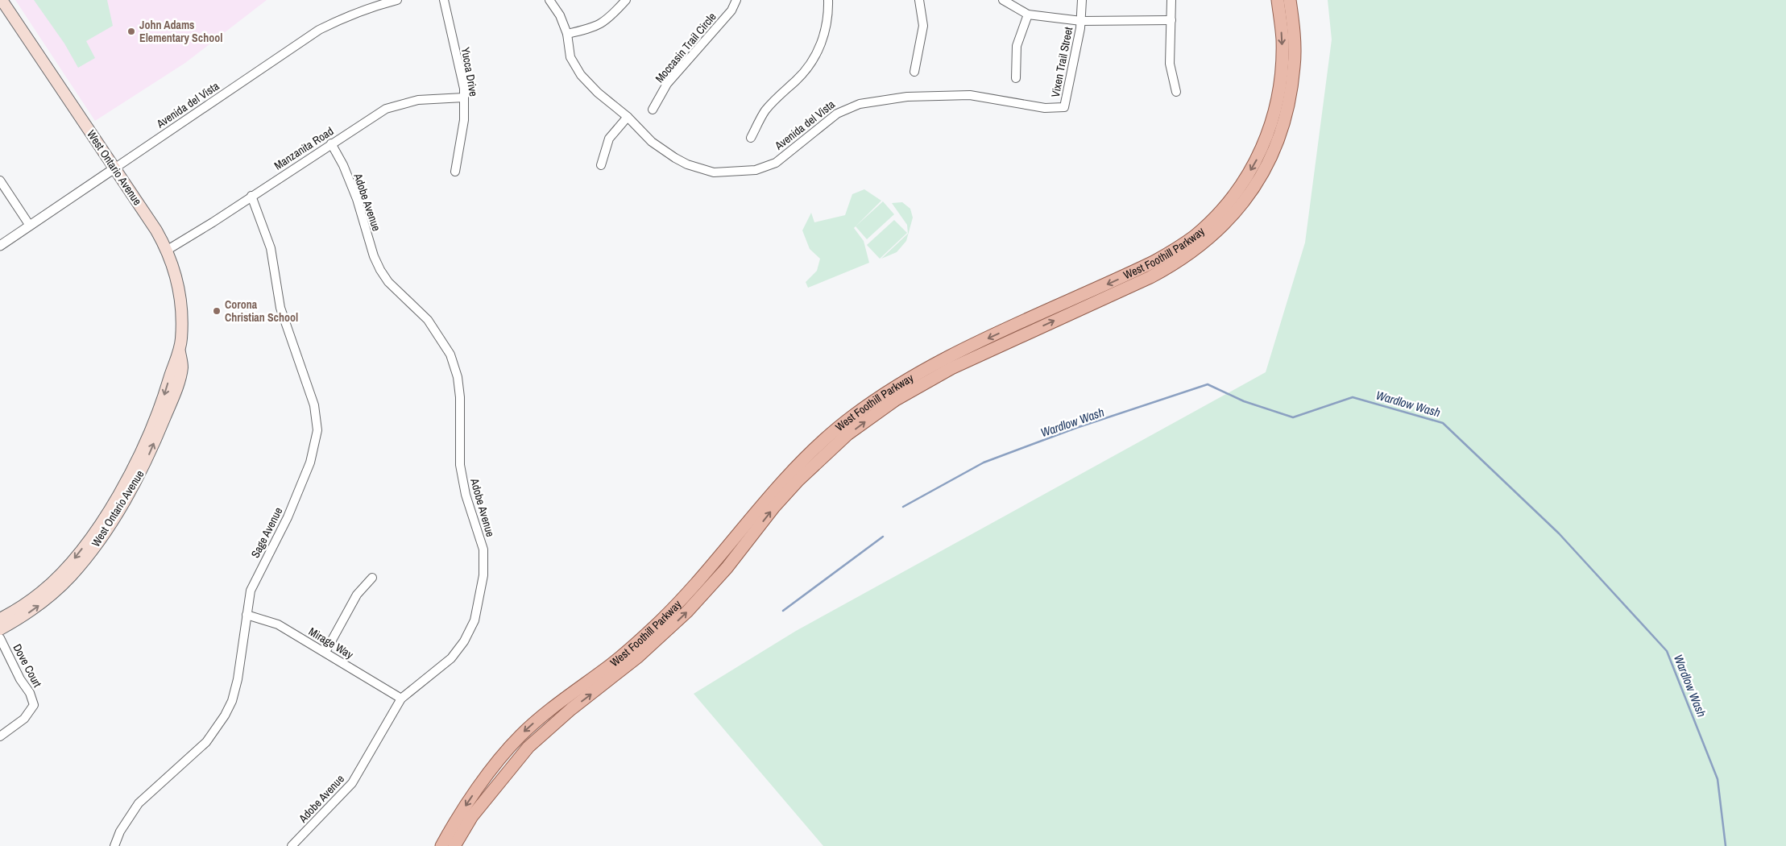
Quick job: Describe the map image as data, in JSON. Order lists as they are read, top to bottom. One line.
{"streets":{"main road":["West Ontario Avenue","West Foothill Parkway"],"street":["Moccasin Trail Circle","Vixen Trail Street","Yucca Drive","Avenida del Vista","Manzanita Road","Adobe Avenue","Sage Avenue","Mirage Way","Dove Court"]},"crossings":[["Vixen Trail Street","Avenida del Vista"],["Yucca Drive","Manzanita Road"],["Avenida del Vista","West Ontario Avenue"],["Manzanita Road","West Ontario Avenue"],["Manzanita Road","Adobe Avenue"],["Manzanita Road","Sage Avenue"],["Adobe Avenue","Mirage Way"],["Sage Avenue","Mirage Way"]],"water":["Wardlow Wash"],"places":["John Adams Elementary School","Corona Christian School"]}
